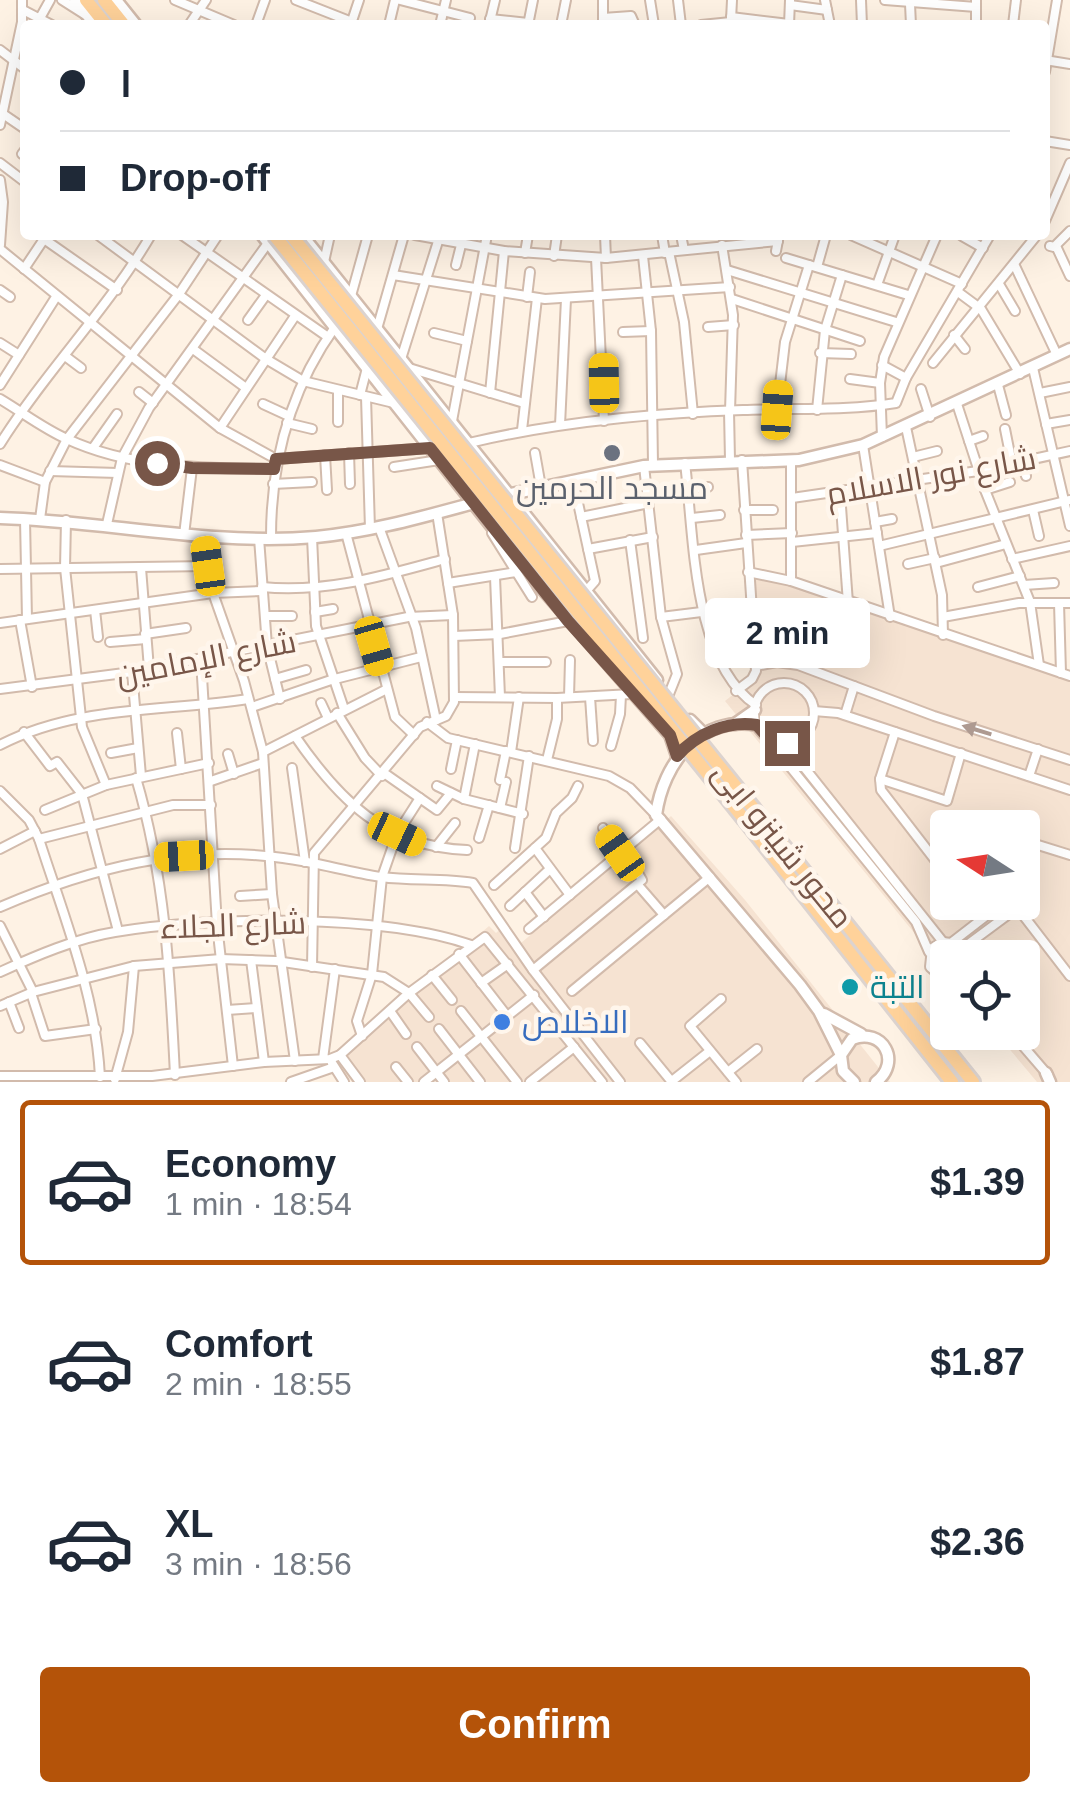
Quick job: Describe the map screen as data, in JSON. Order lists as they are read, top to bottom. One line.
{"streets":{"main road":["محور شينزو ابى"],"street":["شارع نور الاسلام","شارع الإمامين","شارع الجلاء"]},"places":["مسجد الحرمين","التبة","الاخلاص"],"north":"left","page":{"banner":["ا","Drop-off"],"bubble":"2 min","list":[{"name":"Economy","note":"1 min · 18:54","value":"$1.39"},{"name":"Comfort","note":"2 min · 18:55","value":"$1.87"},{"name":"XL","note":"3 min · 18:56","value":"$2.36"}],"buttons":"Confirm"}}
